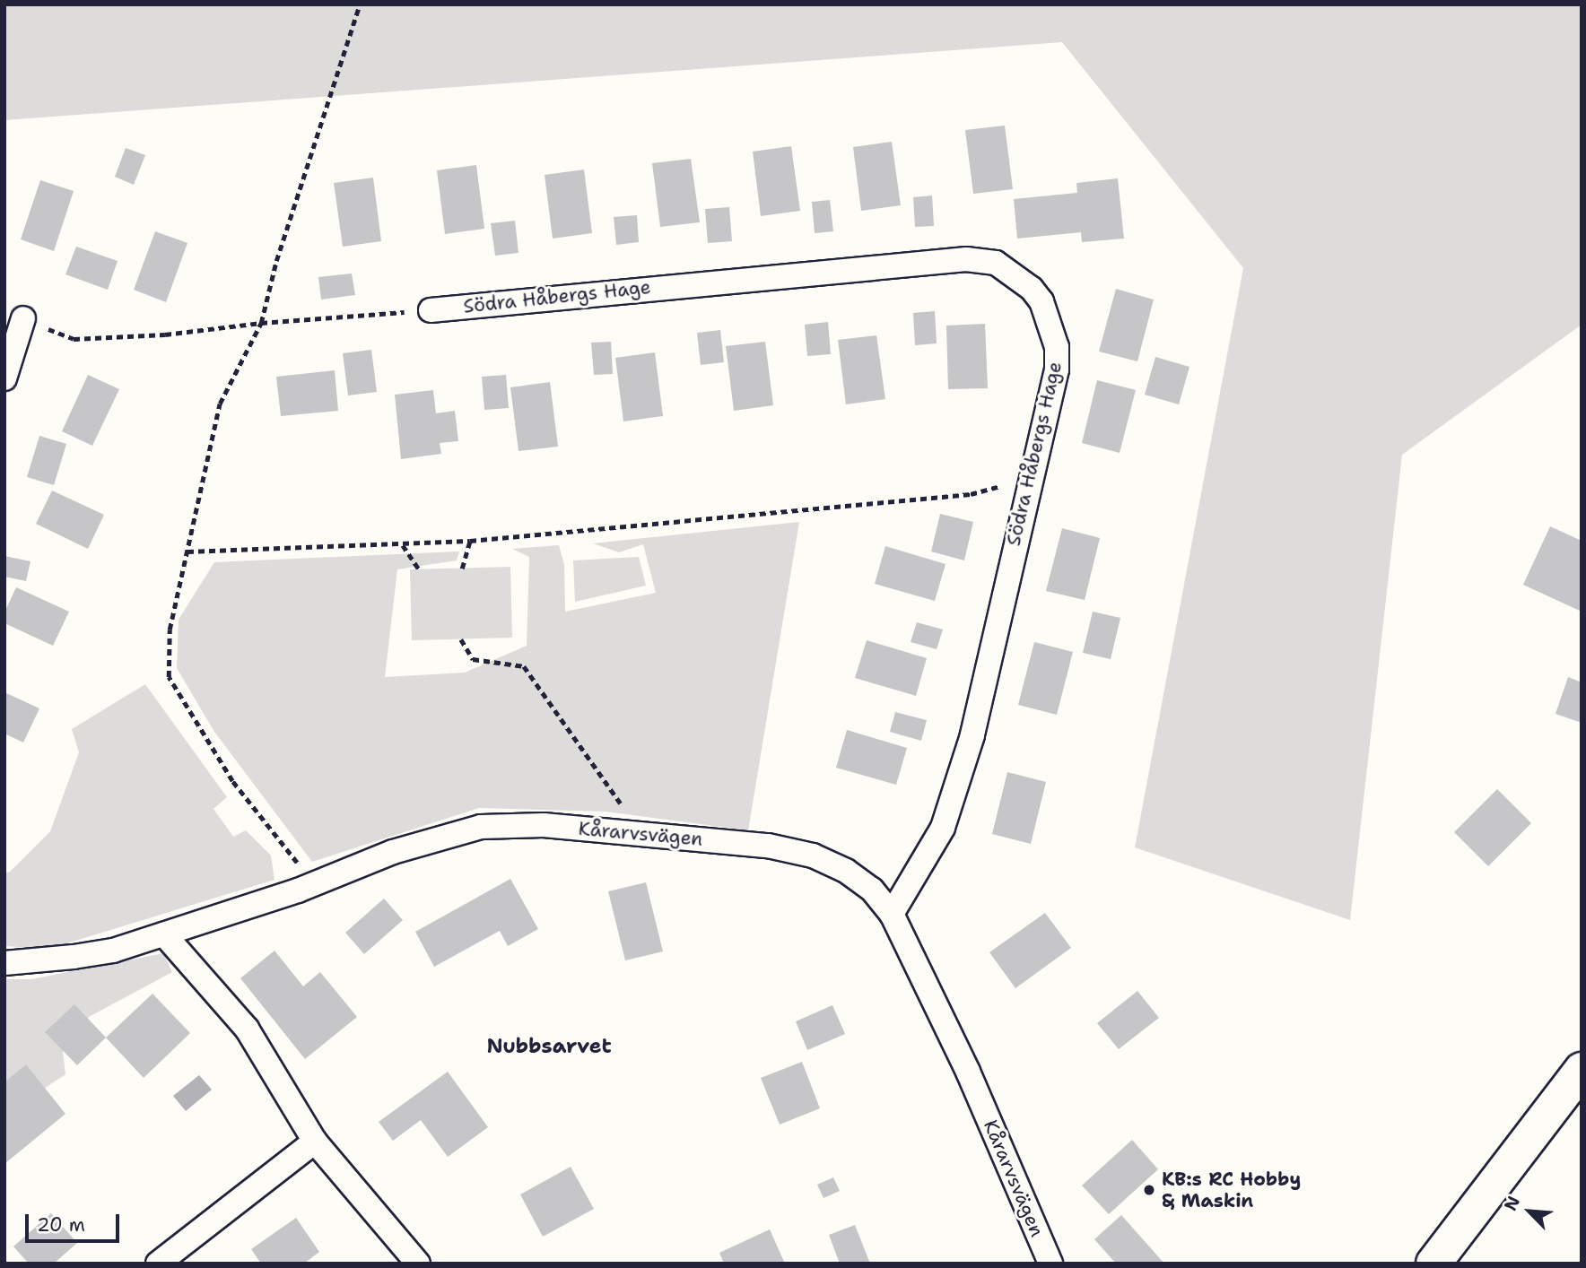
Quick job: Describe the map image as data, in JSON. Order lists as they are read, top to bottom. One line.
{"streets":{"street":["Södra Håbergs Hage","Kårarvsvägen"]},"crossings":[["Södra Håbergs Hage","Kårarvsvägen"]],"districts":["Nubbsarvet"],"places":["KB:s RC Hobby & Maskin"],"scale_bar":"20 m","north":"top left"}
